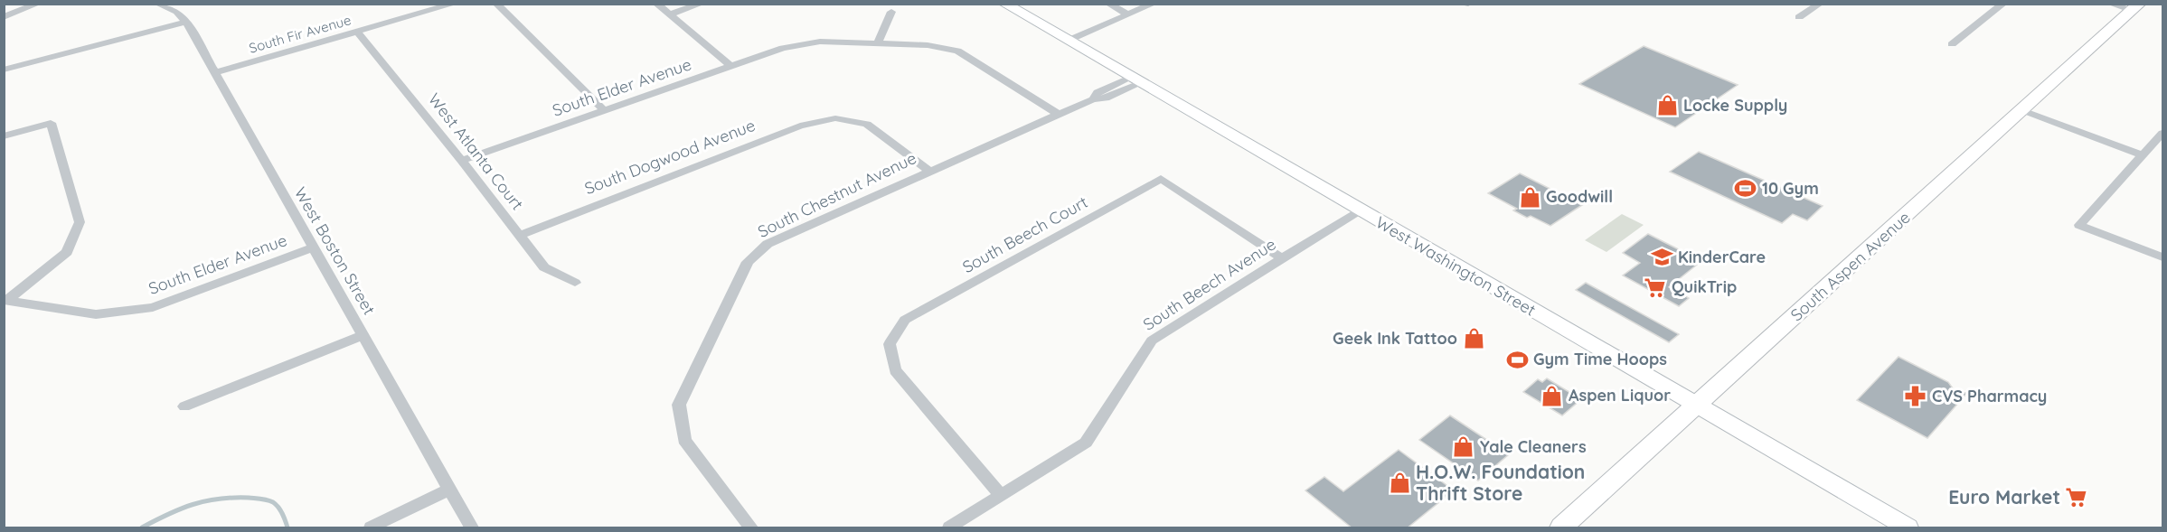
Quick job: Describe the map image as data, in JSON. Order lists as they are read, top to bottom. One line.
{"streets":{"main road":["West Washington Street","South Aspen Avenue"],"street":["South Fir Avenue","South Elder Avenue","West Atlanta Court","South Dogwood Avenue","South Chestnut Avenue","South Beech Court","West Boston Street","South Beech Avenue"]},"crossings":[["South Fir Avenue","West Atlanta Court"],["South Fir Avenue","West Boston Street"],["South Elder Avenue","West Atlanta Court"],["South Elder Avenue","South Chestnut Avenue"],["South Elder Avenue","West Boston Street"],["West Atlanta Court","South Dogwood Avenue"],["South Dogwood Avenue","South Chestnut Avenue"],["South Chestnut Avenue","West Washington Street"],["South Beech Court","South Beech Avenue"],["West Washington Street","South Aspen Avenue"],["West Washington Street","South Beech Avenue"]],"places":{"shop":["Locke Supply","Goodwill","Geek Ink Tattoo","Aspen Liquor","Yale Cleaners","H.O.W. Foundation Thrift Store"],"sports":["10 Gym","Gym Time Hoops"],"school or university":["KinderCare"],"supermarket":["QuikTrip","Euro Market"],"pharmacy":["CVS Pharmacy"]}}
